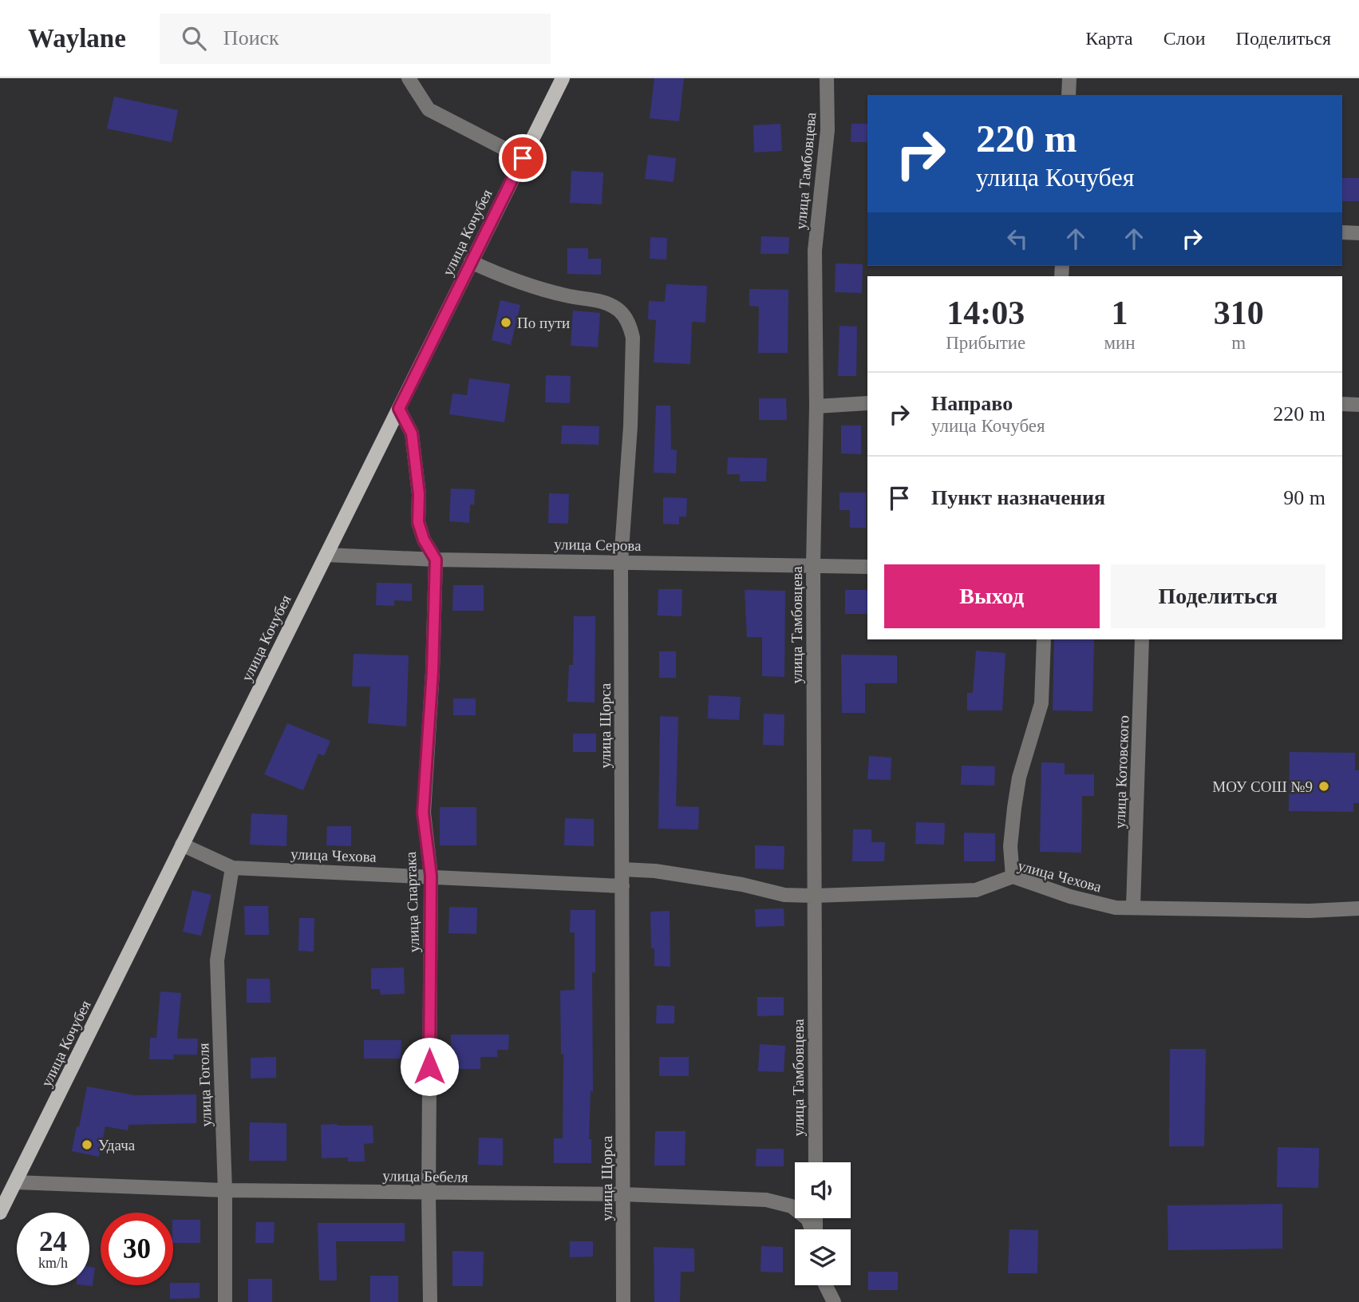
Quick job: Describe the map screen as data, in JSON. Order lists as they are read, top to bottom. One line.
{"streets":{"main road":["улица Кочубея"],"street":["улица Тамбовцева","улица Серова","улица Щорса","улица Котовского","улица Чехова","улица Спартака","улица Гоголя","улица Бебеля"]},"crossings":[["улица Тамбовцева","улица Серова"],["улица Тамбовцева","улица Чехова"],["улица Кочубея","улица Серова"],["улица Кочубея","улица Щорса"],["улица Кочубея","улица Чехова"],["улица Кочубея","улица Бебеля"],["улица Серова","улица Щорса"],["улица Серова","улица Спартака"],["улица Щорса","улица Чехова"],["улица Щорса","улица Бебеля"],["улица Котовского","улица Чехова"],["улица Чехова","улица Спартака"],["улица Чехова","улица Гоголя"],["улица Спартака","улица Бебеля"],["улица Гоголя","улица Бебеля"]],"places":["По пути","МОУ СОШ №9","Удача"],"page":{"header":"Waylane","search":"Поиск","nav":["Карта","Слои","Поделиться"],"turn":["220 m","улица Кочубея"],"eta":["14:03","Прибытие","1","мин","310","m"],"list":[{"name":"Направо","note":"улица Кочубея","value":"220 m"},{"name":"Пункт назначения","value":"90 m"}],"buttons":["Выход","Поделиться"],"speed":"24 km/h","limit":"30"}}
